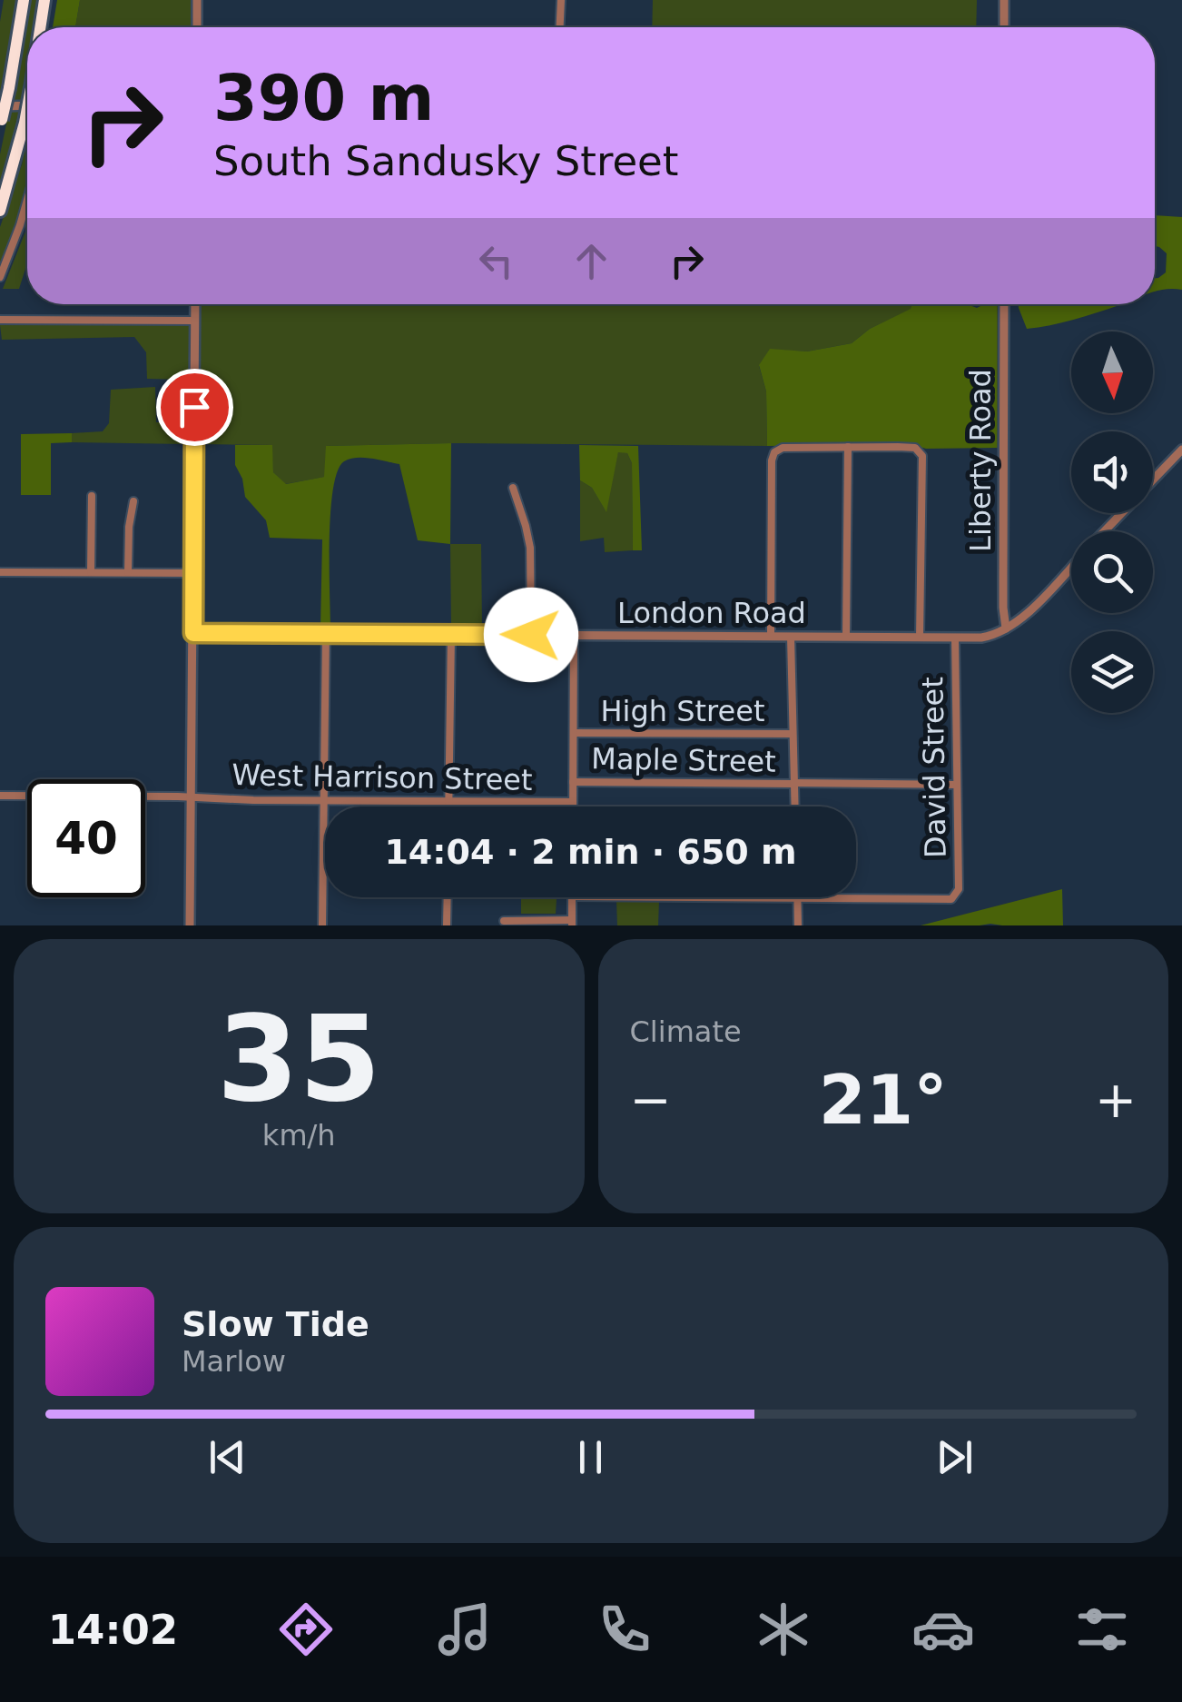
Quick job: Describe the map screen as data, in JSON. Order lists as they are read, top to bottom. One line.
{"streets":{"street":["Liberty Road","London Road","High Street","Maple Street","David Street","West Harrison Street"]},"crossings":[["Liberty Road","London Road"],["London Road","David Street"],["Maple Street","David Street"]],"north":"bottom","page":{"turn":["390 m","South Sandusky Street"],"limit":"40","trip":"14:04 · 2 min · 650 m","tile":[["35","km/h"],"Climate"],"heat":["−","21°","+"],"song":["Slow Tide","Marlow"],"tabs":"14:02"}}
